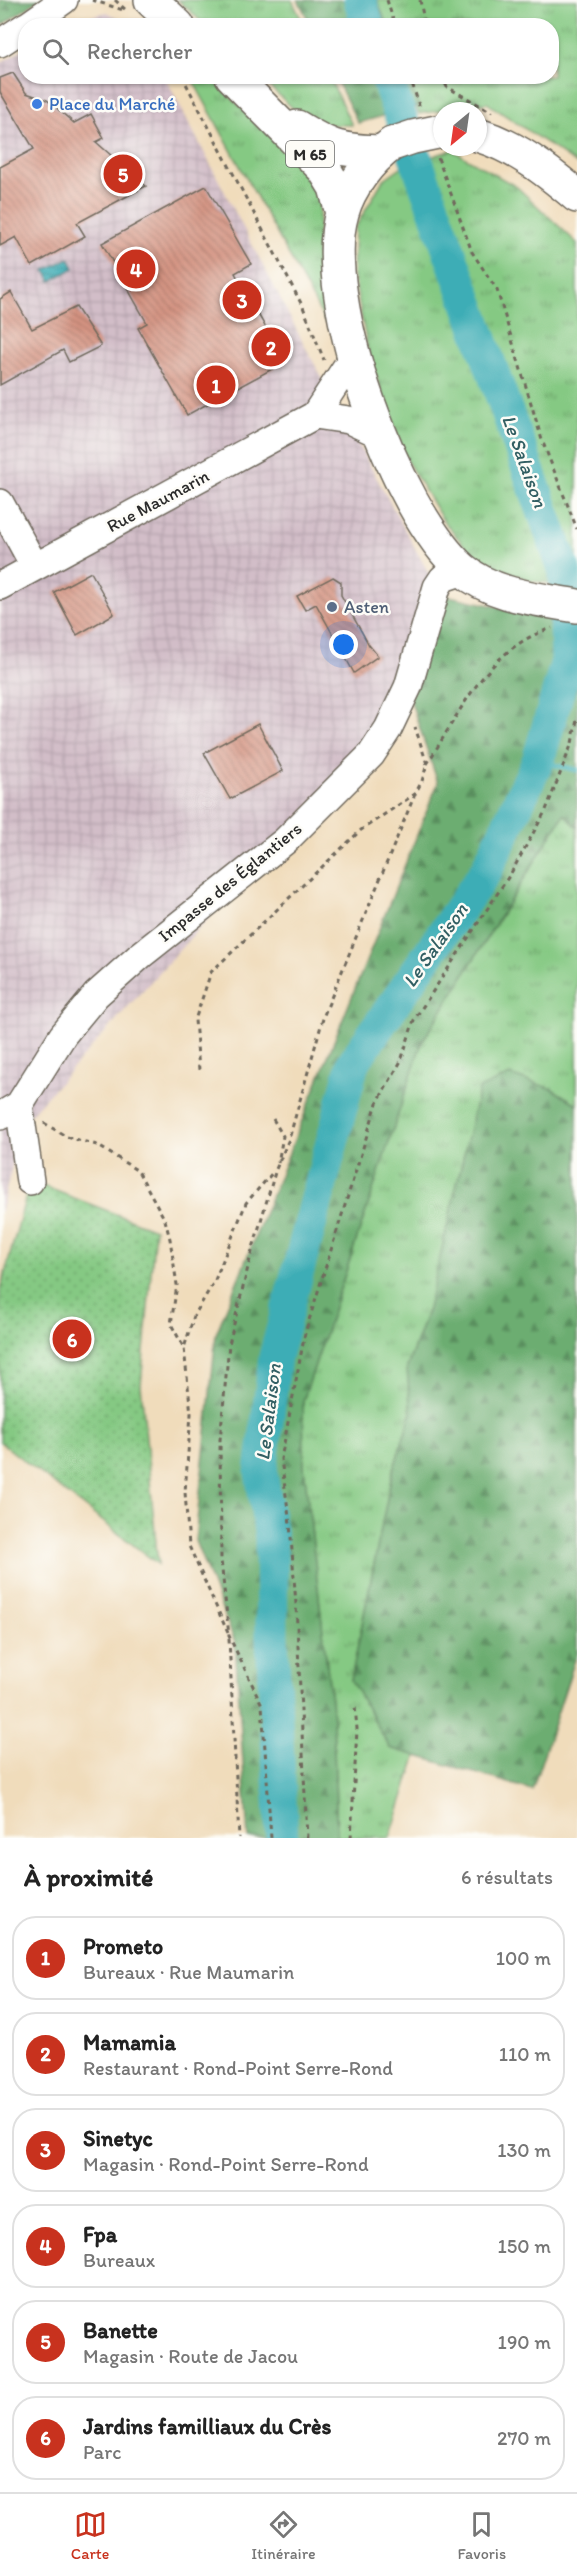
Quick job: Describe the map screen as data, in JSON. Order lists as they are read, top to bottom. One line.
{"streets":{"main road":["M 65"],"street":["Rue Maumarin","Impasse des Églantiers"]},"water":["Le Salaison"],"places":["Place du Marché","Asten"],"north":"bottom left","page":{"search":"Rechercher","pins":["5","4","3","2","1","6"],"heading":["À proximité","6 résultats"],"list":[{"mark":"1","name":"Prometo","note":"Bureaux · Rue Maumarin","value":"100 m"},{"mark":"2","name":"Mamamia","note":"Restaurant · Rond-Point Serre-Rond","value":"110 m"},{"mark":"3","name":"Sinetyc","note":"Magasin · Rond-Point Serre-Rond","value":"130 m"},{"mark":"4","name":"Fpa","note":"Bureaux","value":"150 m"},{"mark":"5","name":"Banette","note":"Magasin · Route de Jacou","value":"190 m"},{"mark":"6","name":"Jardins familliaux du Crès","note":"Parc","value":"270 m"}],"nav":["Carte","Itinéraire","Favoris"]}}
